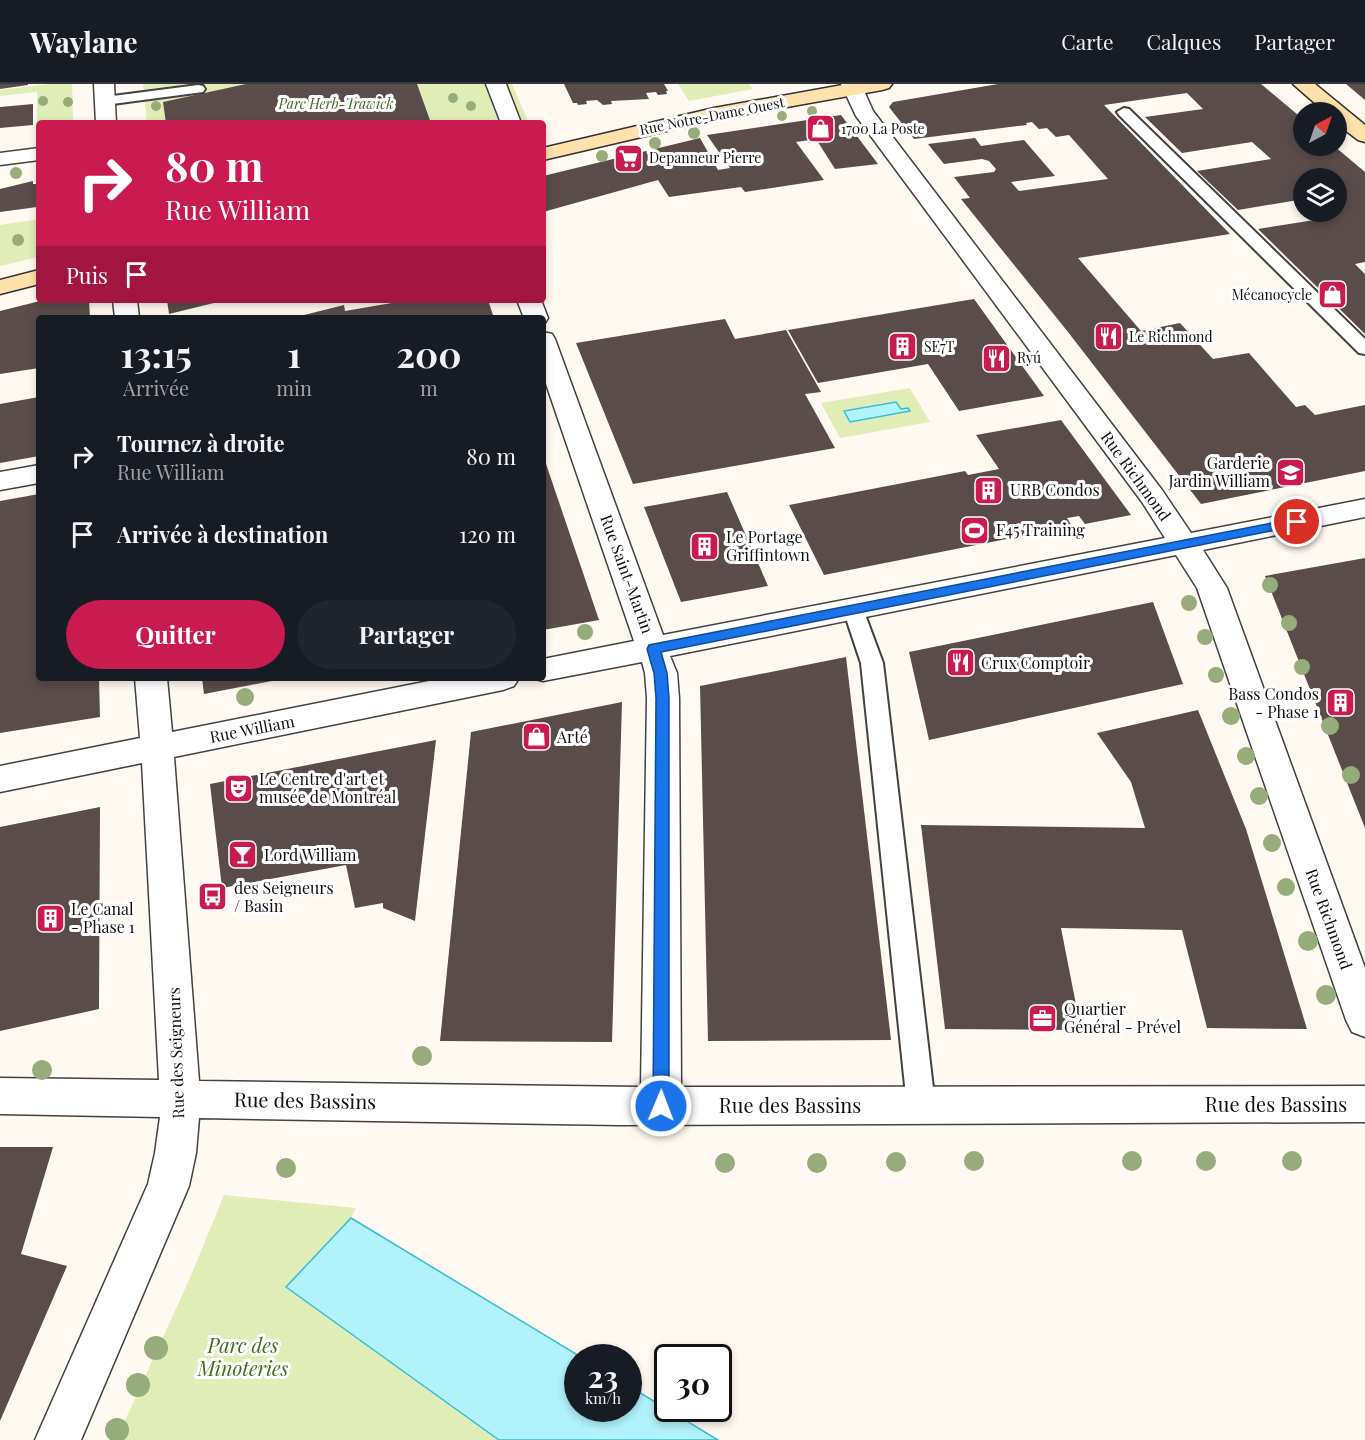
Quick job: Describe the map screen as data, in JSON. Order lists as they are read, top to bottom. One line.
{"streets":{"main road":["Rue Notre-Dame Ouest"],"street":["Rue Richmond","Rue Saint-Martin","Rue William","Rue des Seigneurs","Rue des Bassins"]},"crossings":[["Rue Notre-Dame Ouest","Rue Richmond"],["Rue Saint-Martin","Rue des Bassins"],["Rue William","Rue des Seigneurs"],["Rue des Seigneurs","Rue des Bassins"]],"parks":["Parc Herb-Trawick","Parc des Minoteries"],"places":{"shop":["1700 La Poste","Mécanocycle","Arté"],"supermarket":["Depanneur Pierre"],"restaurant":["Le Richmond","Ryú","Crux Comptoir"],"building":["SE7T","URB Condos","Le Portage Griffintown","Bass Condos - Phase 1","Le Canal - Phase 1"],"school or university":["Garderie Jardin William"],"sports":["F45 Training"],"theatre":["Le Centre d'art et musée de Montréal"],"bar":["Lord William"],"bus stop":["des Seigneurs / Basin"],"office":["Quartier Général - Prével"]},"north":"top right","page":{"header":"Waylane","nav":["Carte","Calques","Partager"],"turn":["80 m","Rue William"],"then":"Puis","eta":["13:15","Arrivée","1","min","200","m"],"list":[{"name":"Tournez à droite","note":"Rue William","value":"80 m"},{"name":"Arrivée à destination","value":"120 m"}],"buttons":["Quitter","Partager"],"speed":"23 km/h","limit":"30"}}
